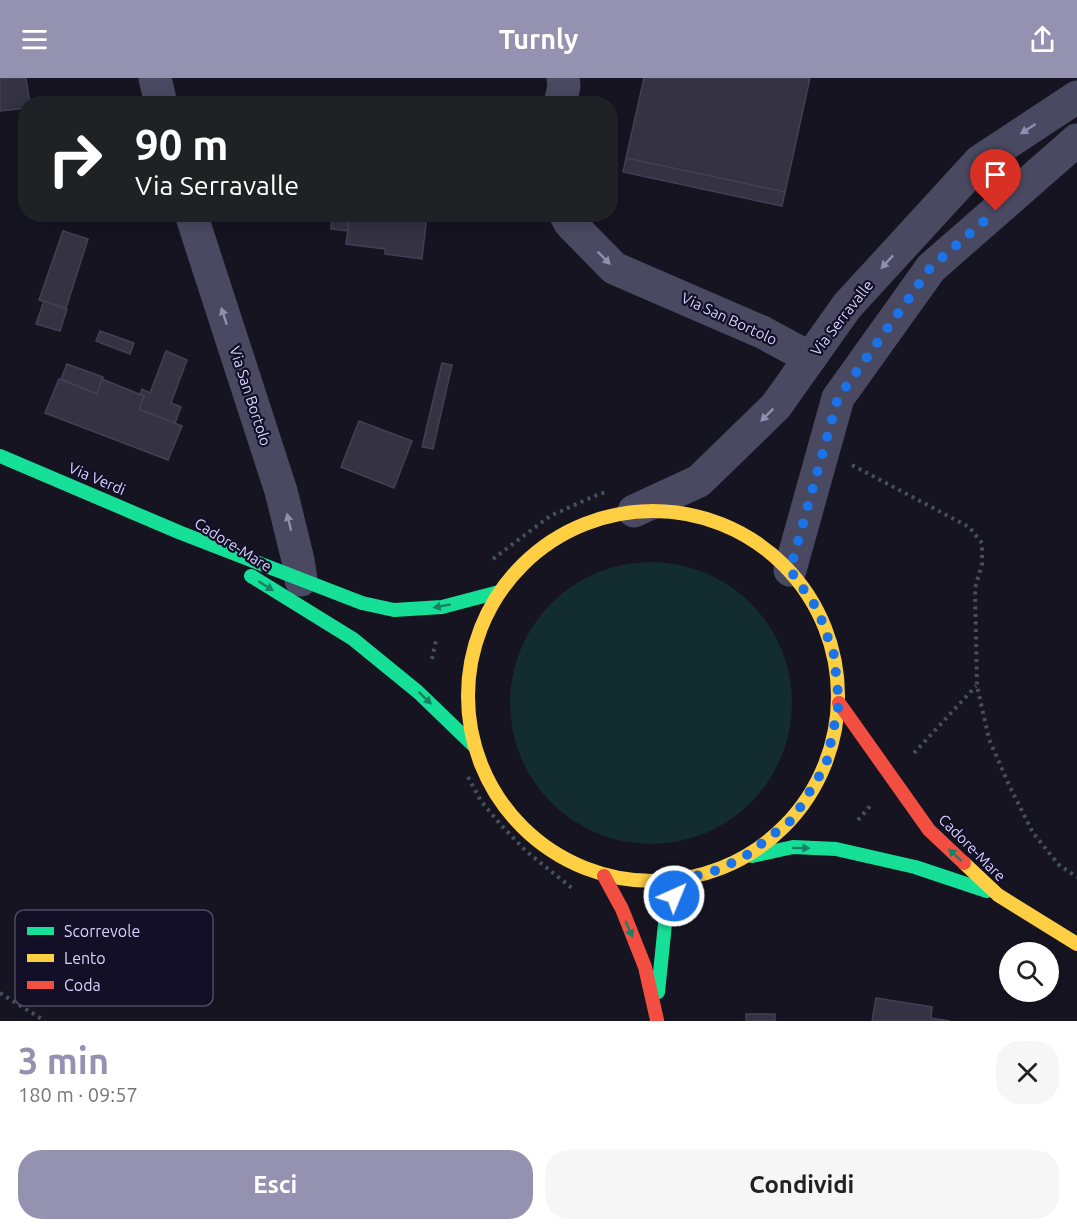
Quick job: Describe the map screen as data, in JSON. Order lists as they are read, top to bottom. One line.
{"streets":{"main road":["Via Verdi","Cadore-Mare"],"street":["Via Serravalle","Via San Bortolo"]},"crossings":[["Via Serravalle","Via San Bortolo"],["Via San Bortolo","Cadore-Mare"],["Via Verdi","Cadore-Mare"]],"legend":["Scorrevole","Lento","Coda"],"page":{"header":"Turnly","turn":["90 m","Via Serravalle"],"heading":["3 min","180 m · 09:57"],"buttons":["Esci","Condividi"]}}
